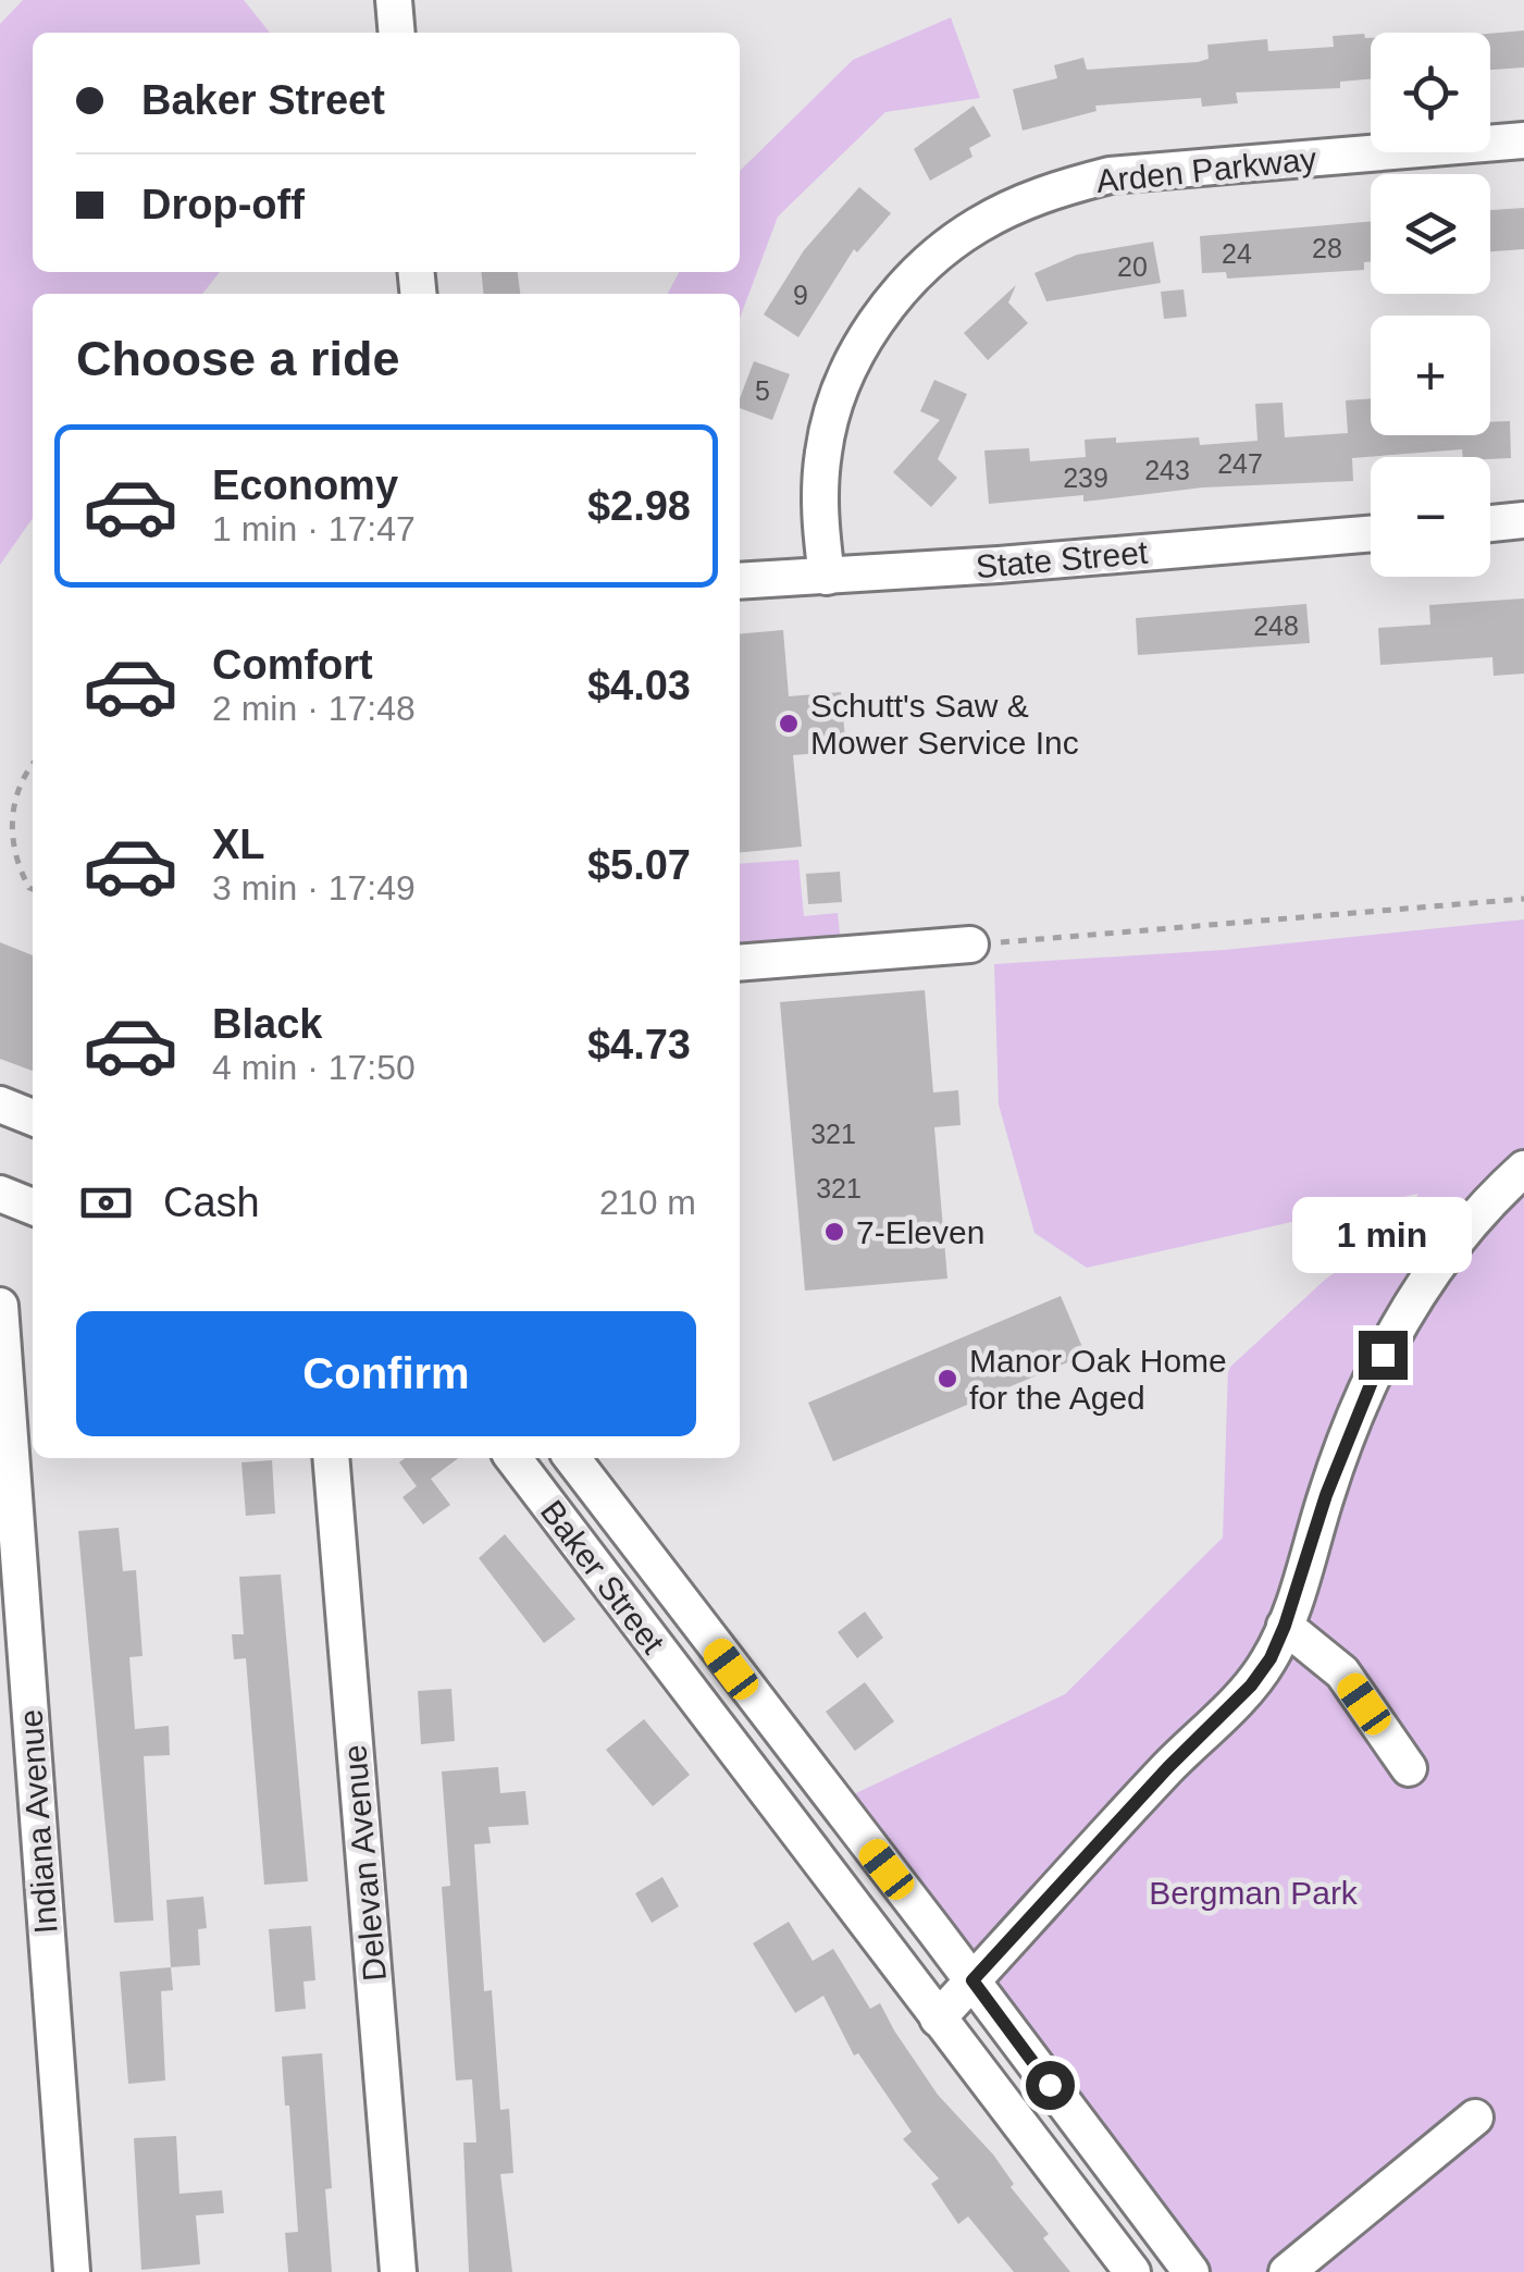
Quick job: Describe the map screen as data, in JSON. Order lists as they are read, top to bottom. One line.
{"streets":{"street":["Arden Parkway","State Street","Baker Street","Indiana Avenue","Delevan Avenue"]},"crossings":[["Arden Parkway","State Street"]],"parks":["Bergman Park"],"places":["Schutt's Saw & Mower Service Inc","7-Eleven","Manor Oak Home for the Aged"],"house_numbers":["28","24","20","9","5","247","243","239","248","321","321"],"page":{"map_buttons":["+","−"],"banner":["Baker Street","Drop-off"],"heading":"Choose a ride","list":[{"name":"Economy","note":"1 min · 17:47","value":"$2.98"},{"name":"Comfort","note":"2 min · 17:48","value":"$4.03"},{"name":"XL","note":"3 min · 17:49","value":"$5.07"},{"name":"Black","note":"4 min · 17:50","value":"$4.73"}],"pay":["Cash","210 m"],"bubble":"1 min","buttons":"Confirm"}}
